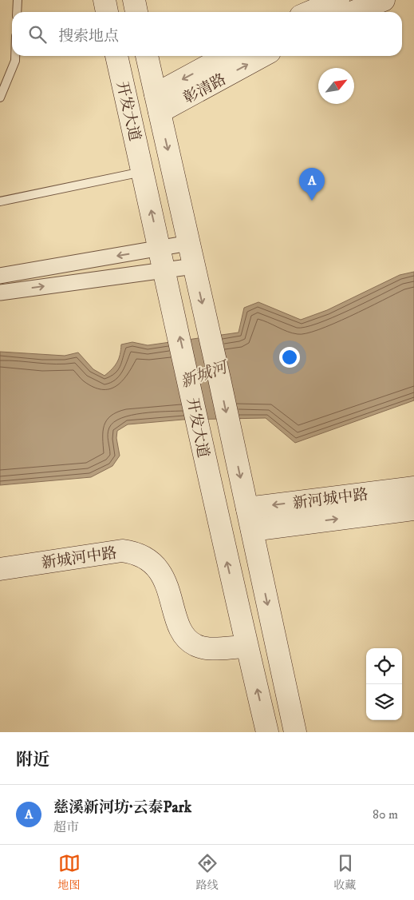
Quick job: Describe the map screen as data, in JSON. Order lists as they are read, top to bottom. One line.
{"streets":{"main road":["彰清路","开发大道","新河城中路","新城河中路"]},"crossings":[["彰清路","开发大道"],["开发大道","新河城中路"],["开发大道","新城河中路"]],"water":["新城河"],"north":"top right","page":{"search":"搜索地点","pins":"A","heading":"附近","list":[{"mark":"A","name":"慈溪新河坊·云泰Park","note":"超市","value":"80 m"}],"nav":["地图","路线","收藏"]}}
